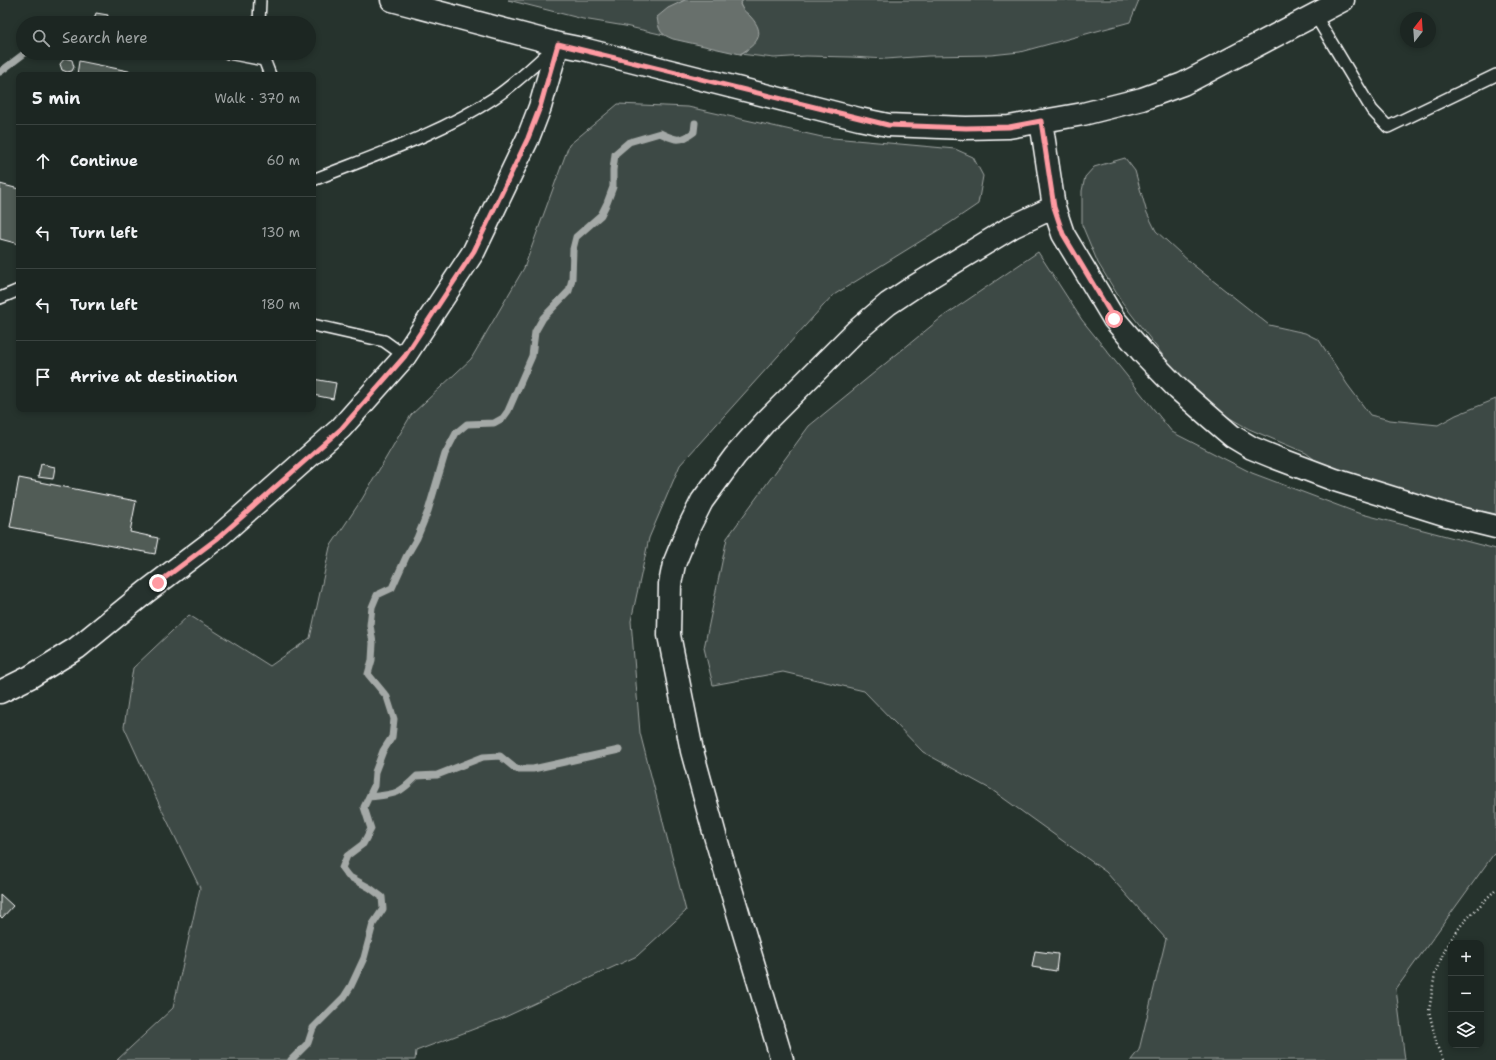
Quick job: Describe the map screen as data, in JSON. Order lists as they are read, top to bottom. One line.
{"north":"top","page":{"search":"Search here","heading":["5 min","Walk · 370 m"],"list":[["Continue","60 m"],["Turn left","130 m"],["Turn left","180 m"],"Arrive at destination"],"map_buttons":["+","−"]}}
